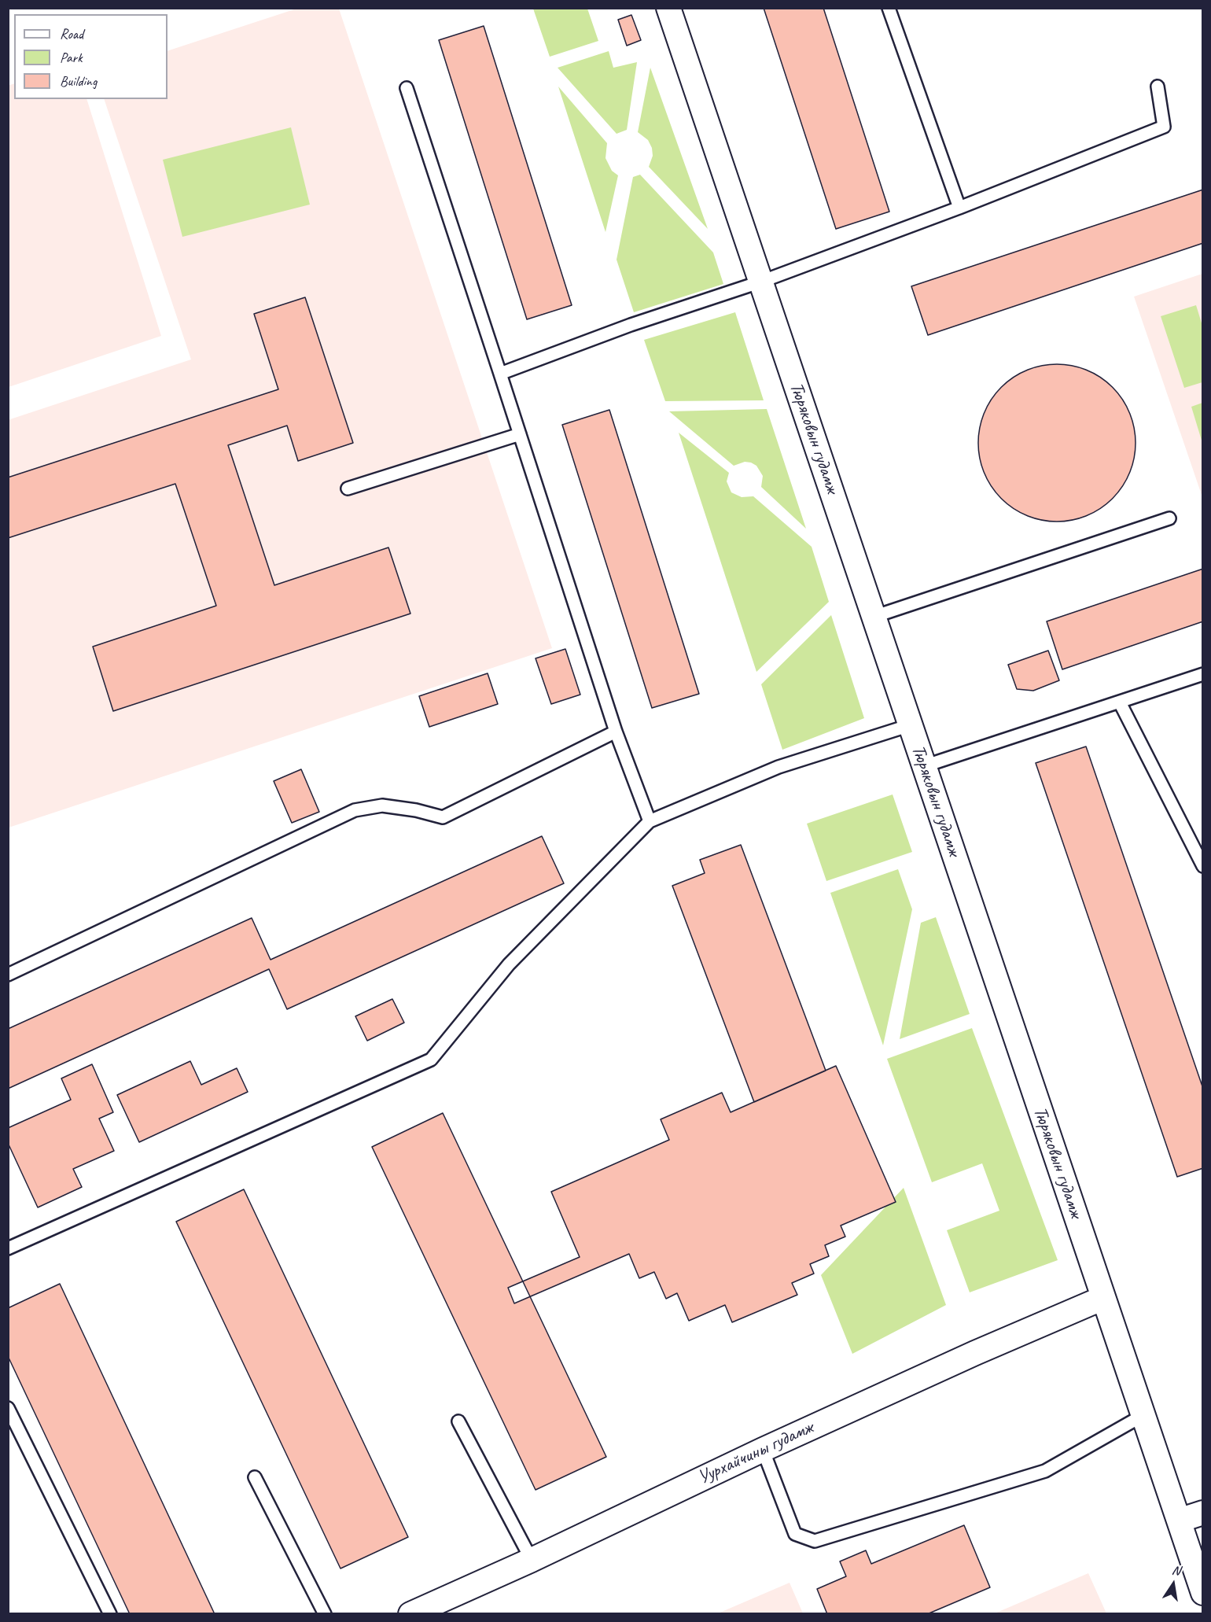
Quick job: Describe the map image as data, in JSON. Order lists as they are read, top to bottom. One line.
{"streets":{"street":["Тюряковын гудамж","Уурхайчины гудамж"]},"crossings":[["Тюряковын гудамж","Уурхайчины гудамж"]],"legend":["Road","Park","Building"],"north":"top"}
